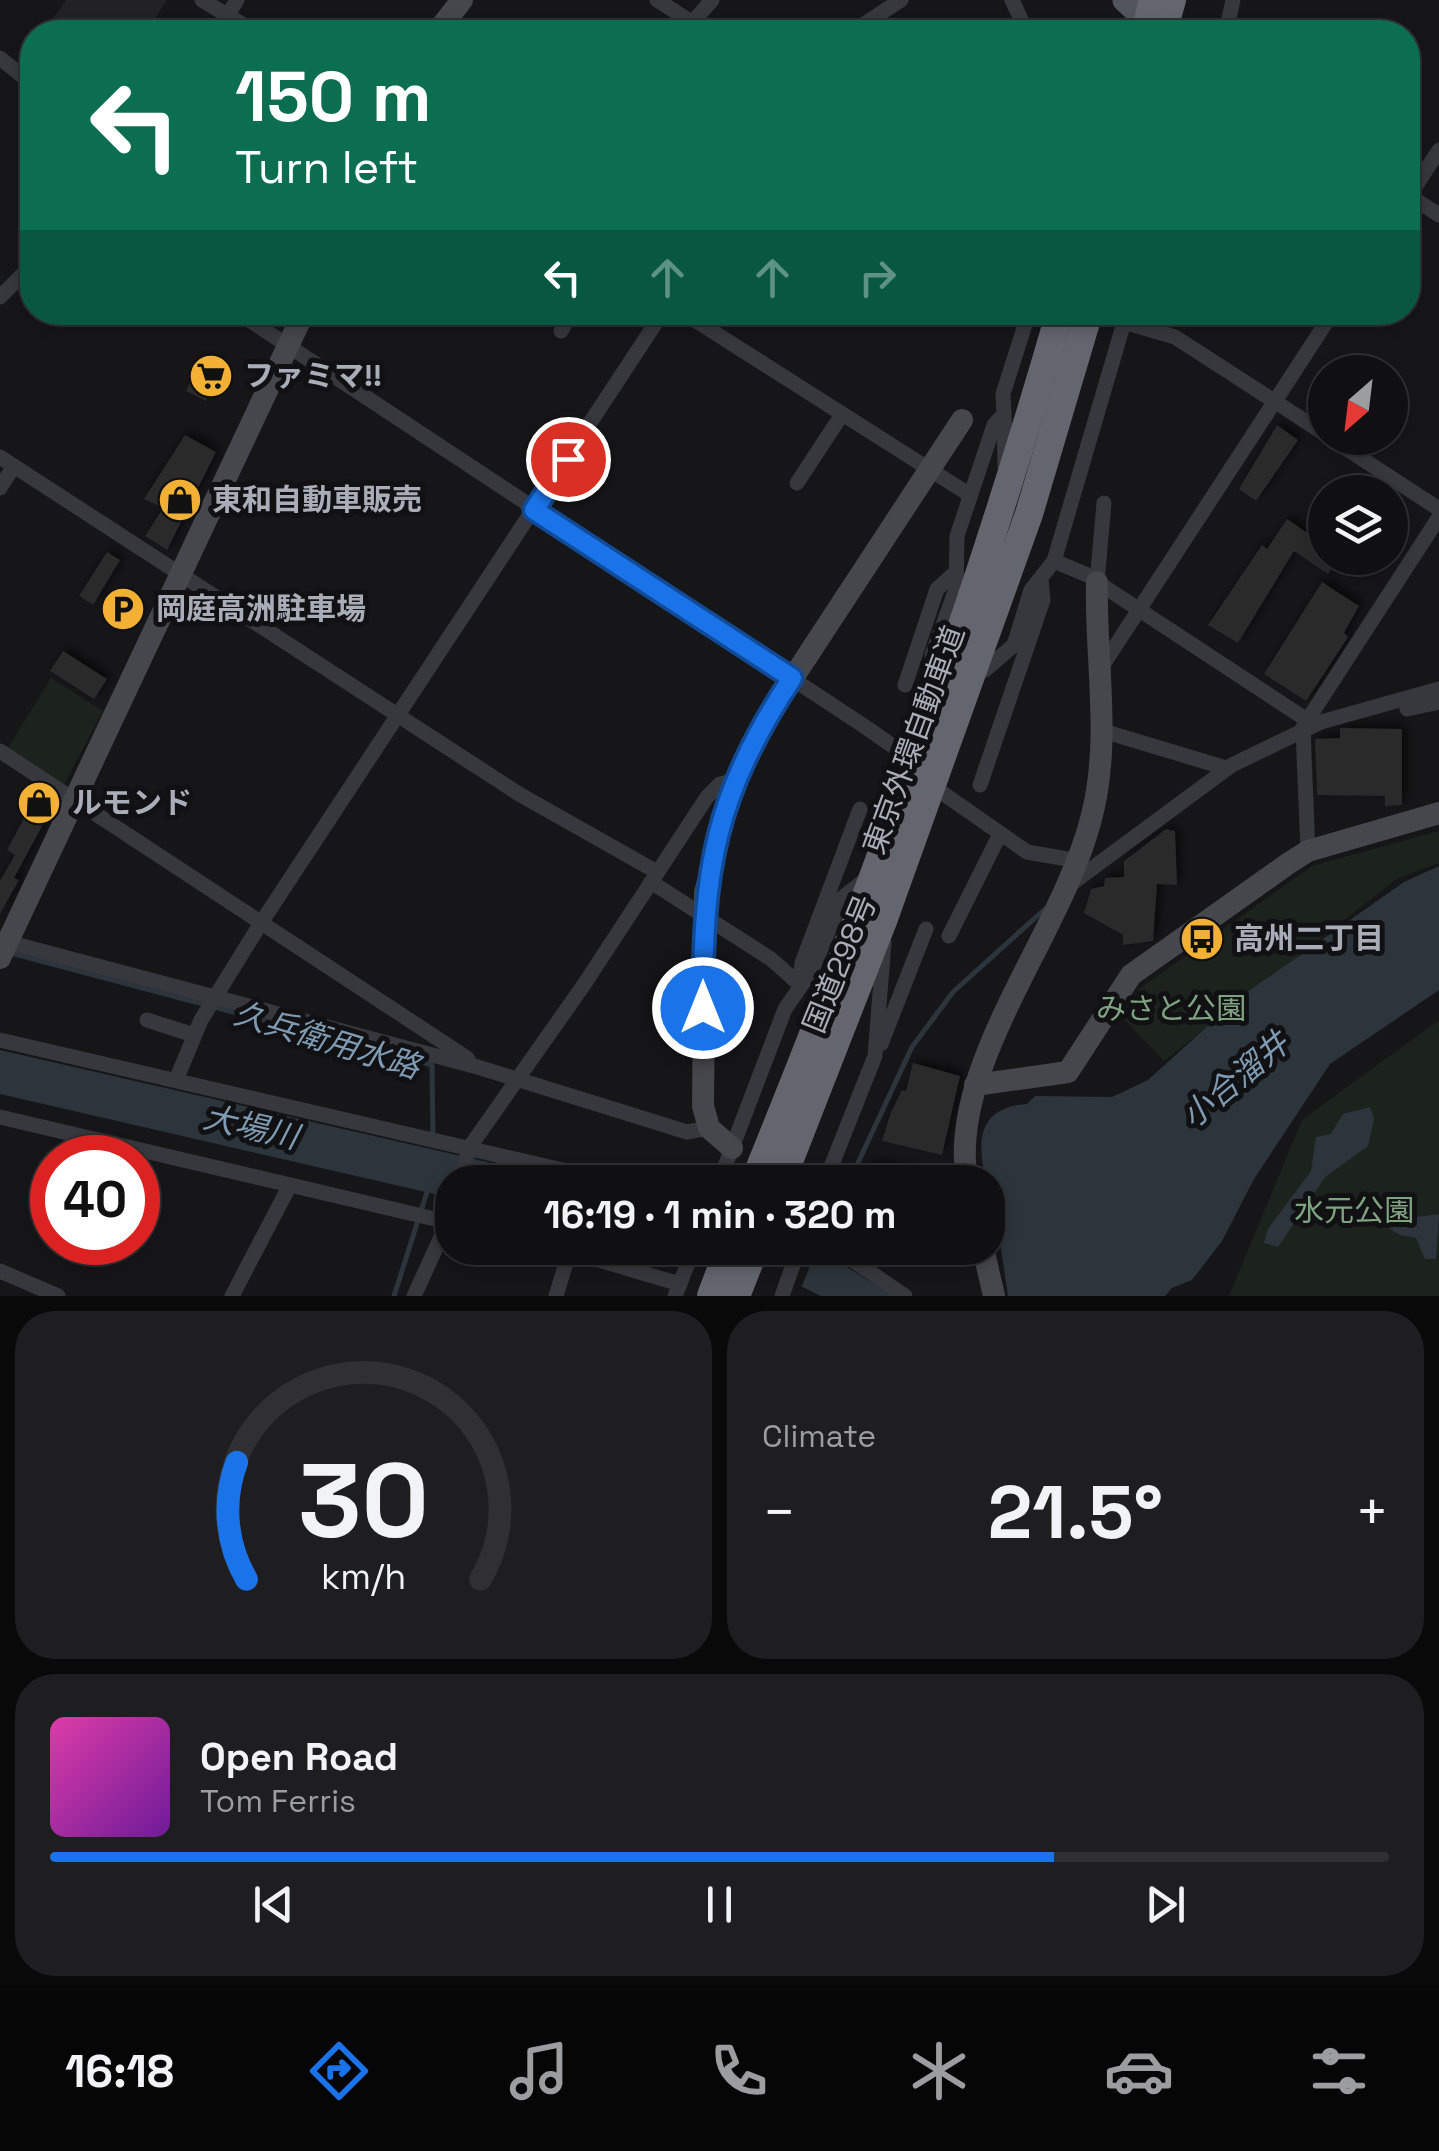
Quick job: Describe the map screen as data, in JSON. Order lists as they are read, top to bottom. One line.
{"streets":{"highway":["東京外環自動車道","国道298号"]},"water":["久兵衛用水路","小合溜井","大場川"],"parks":["みさと公園","水元公園"],"places":{"supermarket":["ファミマ!!"],"shop":["東和自動車販売","ルモンド"],"parking":["岡庭高洲駐車場"],"bus stop":["高州二丁目"]},"north":"bottom left","page":{"turn":["150 m","Turn left"],"limit":"40","trip":"16:19 · 1 min · 320 m","tile":"Climate","heat":["−","21.5°","+"],"song":["Open Road","Tom Ferris"],"tabs":"16:18","gauge":["30","km/h"]}}
